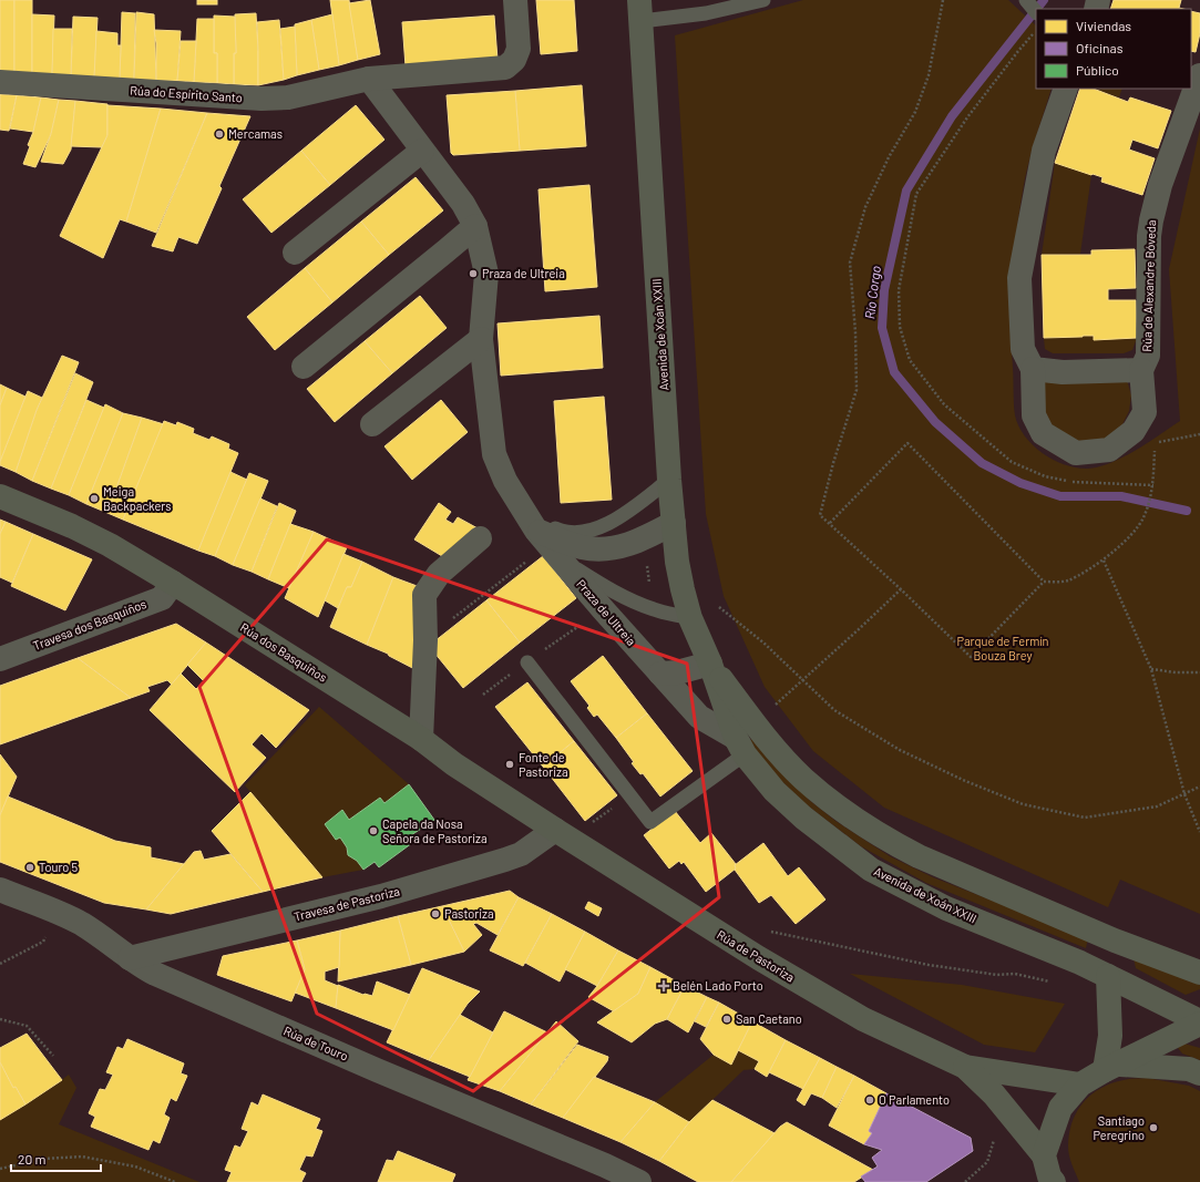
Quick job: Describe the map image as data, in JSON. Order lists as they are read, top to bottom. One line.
{"streets":{"street":["Rúa do Espírito Santo","Rúa de Alexandre Bóveda","Avenida de Xoán XXIII","Praza de Ultreia","Travesa dos Basquiños","Rúa dos Basquiños","Travesa de Pastoriza","Rúa de Pastoriza","Rúa de Touro"]},"crossings":[["Rúa do Espírito Santo","Praza de Ultreia"],["Avenida de Xoán XXIII","Praza de Ultreia"],["Travesa dos Basquiños","Rúa dos Basquiños"],["Rúa dos Basquiños","Travesa de Pastoriza"],["Rúa dos Basquiños","Rúa de Pastoriza"],["Travesa de Pastoriza","Rúa de Pastoriza"],["Travesa de Pastoriza","Rúa de Touro"]],"water":["Río Corgo"],"parks":["Parque de Fermín Bouza Brey"],"places":{"other":["Mercamas","Praza de Ultreia","Meiga Backpackers","Fonte de Pastoriza","Capela da Nosa Señora de Pastoriza","Touro 5","Pastoriza","San Caetano","O Parlamento","Santiago Peregrino"],"health":["Belén Lado Porto"]},"legend":["Viviendas","Oficinas","Público"],"scale_bar":"20 m"}
